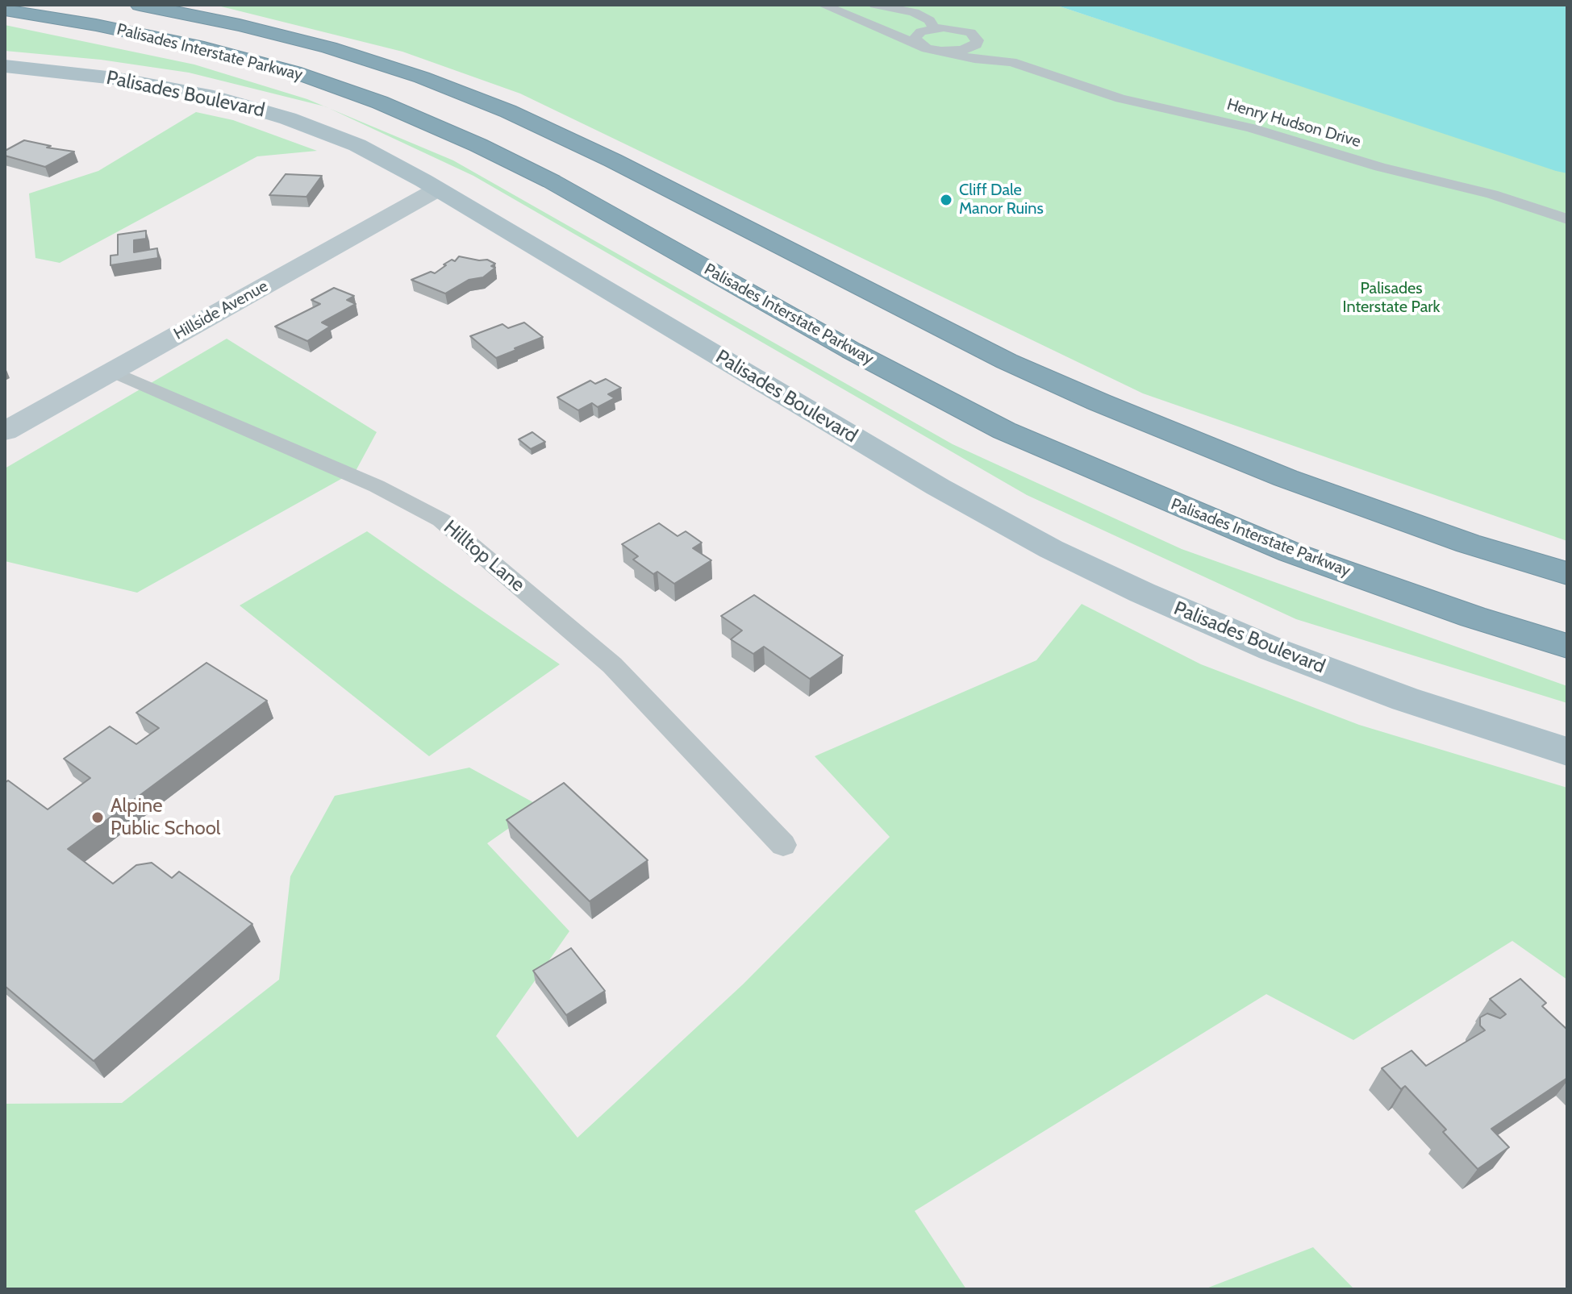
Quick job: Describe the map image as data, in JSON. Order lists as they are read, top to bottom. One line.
{"streets":{"highway":["Palisades Interstate Parkway"],"main road":["Palisades Boulevard","Hillside Avenue"],"street":["Henry Hudson Drive","Hilltop Lane"]},"crossings":[["Palisades Boulevard","Hillside Avenue"],["Hillside Avenue","Hilltop Lane"]],"parks":["Palisades Interstate Park"],"places":["Cliff Dale Manor Ruins","Alpine Public School"]}
